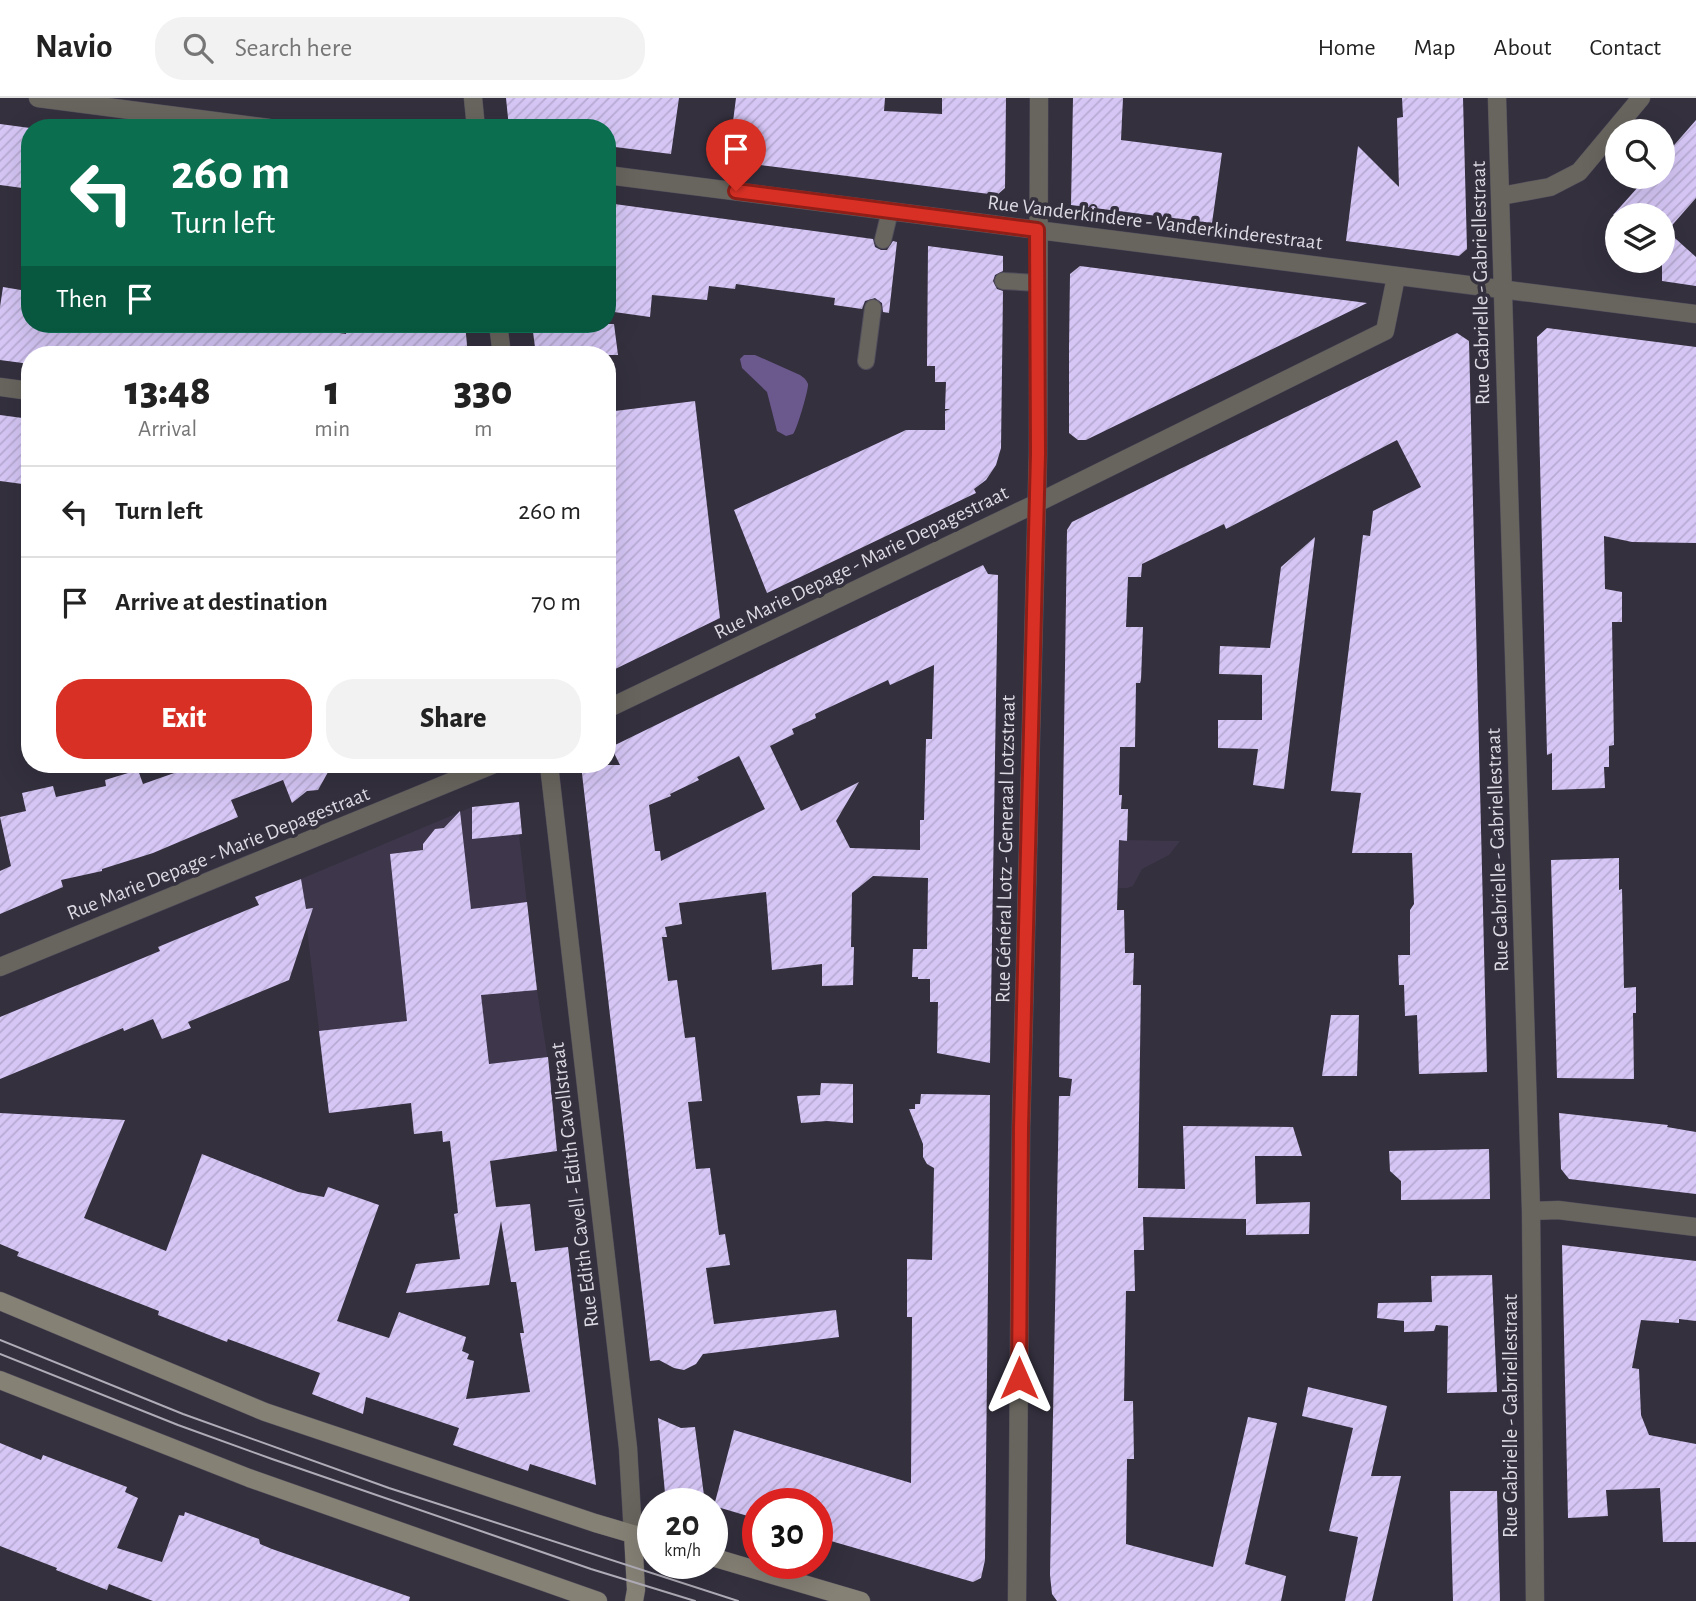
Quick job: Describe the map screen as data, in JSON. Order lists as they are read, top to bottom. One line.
{"streets":{"main road":["Rue Edith Cavell - Edith Cavellstraat"],"street":["Rue Vanderkindere - Vanderkinderestraat","Rue Gabrielle - Gabriellestraat","Rue Marie Depage - Marie Depagestraat","Rue Général Lotz - Generaal Lotzstraat"]},"crossings":[["Rue Vanderkindere - Vanderkinderestraat","Rue Gabrielle - Gabriellestraat"],["Rue Vanderkindere - Vanderkinderestraat","Rue Marie Depage - Marie Depagestraat"],["Rue Vanderkindere - Vanderkinderestraat","Rue Général Lotz - Generaal Lotzstraat"],["Rue Marie Depage - Marie Depagestraat","Rue Général Lotz - Generaal Lotzstraat"]],"page":{"header":"Navio","search":"Search here","nav":["Home","Map","About","Contact"],"turn":["260 m","Turn left"],"then":"Then","eta":["13:48","Arrival","1","min","330","m"],"list":[{"name":"Turn left","value":"260 m"},{"name":"Arrive at destination","value":"70 m"}],"buttons":["Exit","Share"],"speed":"20 km/h","limit":"30"}}
